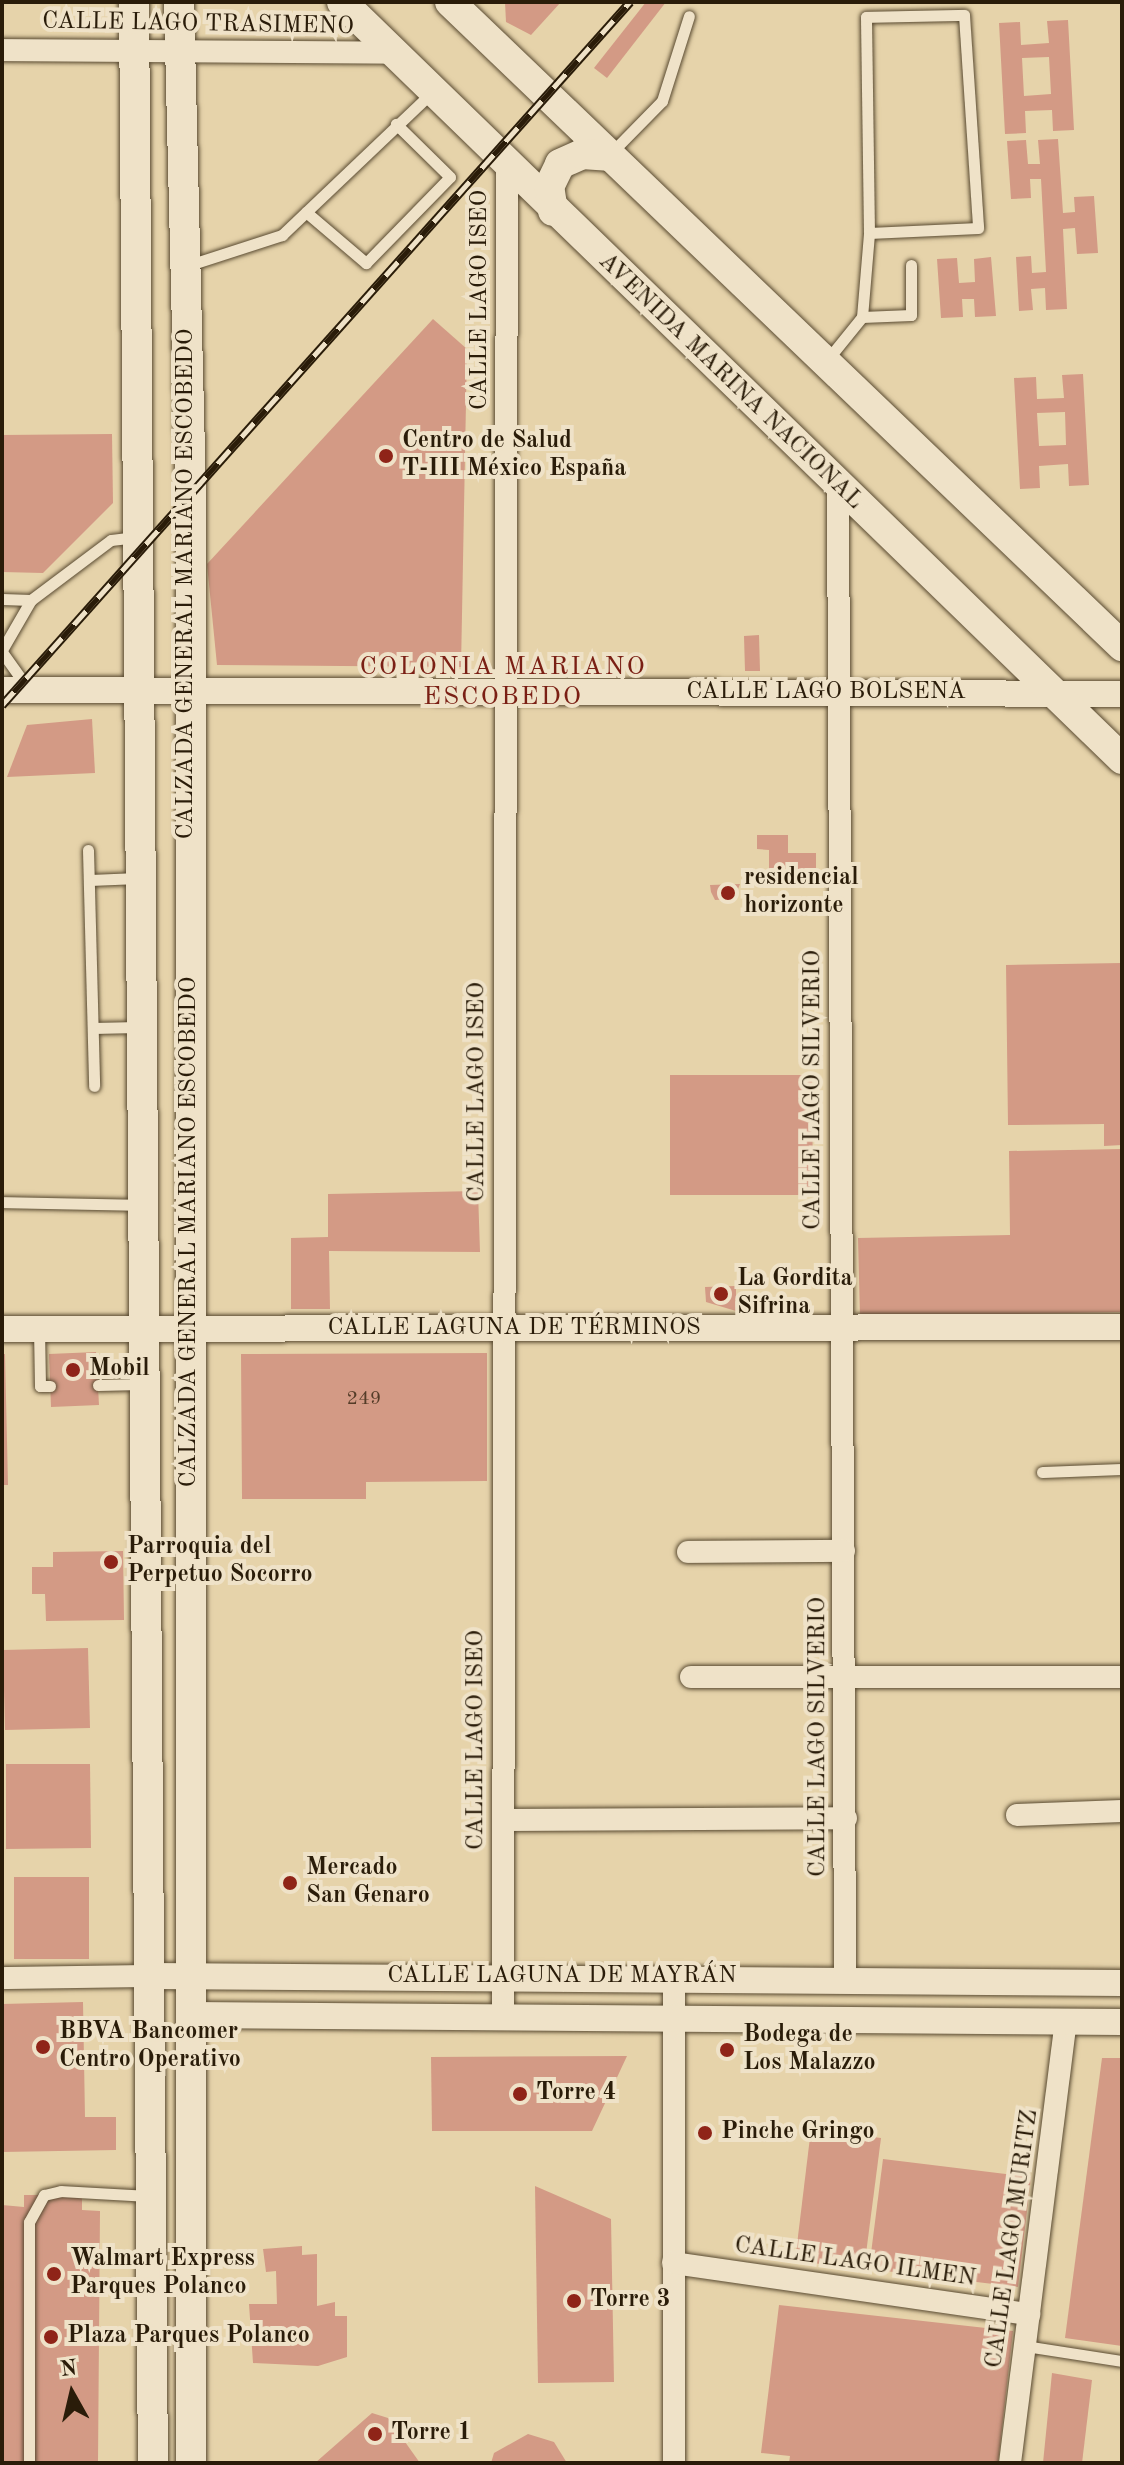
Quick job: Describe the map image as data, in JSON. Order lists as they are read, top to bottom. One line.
{"streets":{"main road":["AVENIDA MARINA NACIONAL","CALZADA GENERAL MARIANO ESCOBEDO"],"street":["CALLE LAGO TRASIMENO","CALLE LAGO ISEO","CALLE LAGO BOLSENA","CALLE LAGO SILVERIO","CALLE LAGUNA DE TÉRMINOS","CALLE LAGUNA DE MAYRÁN","CALLE LAGO MURITZ","CALLE LAGO ILMEN"]},"crossings":[["CALLE LAGO TRASIMENO","AVENIDA MARINA NACIONAL"],["CALLE LAGO TRASIMENO","CALZADA GENERAL MARIANO ESCOBEDO"],["CALLE LAGO ISEO","AVENIDA MARINA NACIONAL"],["CALLE LAGO ISEO","CALLE LAGO BOLSENA"],["CALLE LAGO ISEO","CALLE LAGUNA DE TÉRMINOS"],["CALLE LAGO ISEO","CALLE LAGUNA DE MAYRÁN"],["AVENIDA MARINA NACIONAL","CALLE LAGO BOLSENA"],["AVENIDA MARINA NACIONAL","CALLE LAGO SILVERIO"],["CALZADA GENERAL MARIANO ESCOBEDO","CALLE LAGO BOLSENA"],["CALZADA GENERAL MARIANO ESCOBEDO","CALLE LAGUNA DE TÉRMINOS"],["CALZADA GENERAL MARIANO ESCOBEDO","CALLE LAGUNA DE MAYRÁN"],["CALLE LAGO BOLSENA","CALLE LAGO SILVERIO"],["CALLE LAGO SILVERIO","CALLE LAGUNA DE TÉRMINOS"],["CALLE LAGO SILVERIO","CALLE LAGUNA DE MAYRÁN"],["CALLE LAGUNA DE MAYRÁN","CALLE LAGO MURITZ"],["CALLE LAGO MURITZ","CALLE LAGO ILMEN"]],"districts":["COLONIA MARIANO ESCOBEDO"],"places":["Centro de Salud T-III México España","residencial horizonte","La Gordita Sifrina","Mobil","Parroquia del Perpetuo Socorro","Mercado San Genaro","BBVA Bancomer Centro Operativo","Bodega de Los Malazzo","Torre 4","Pinche Gringo","Walmart Express Parques Polanco","Torre 3","Plaza Parques Polanco","Torre 1"],"house_numbers":["249"],"north":"top"}
